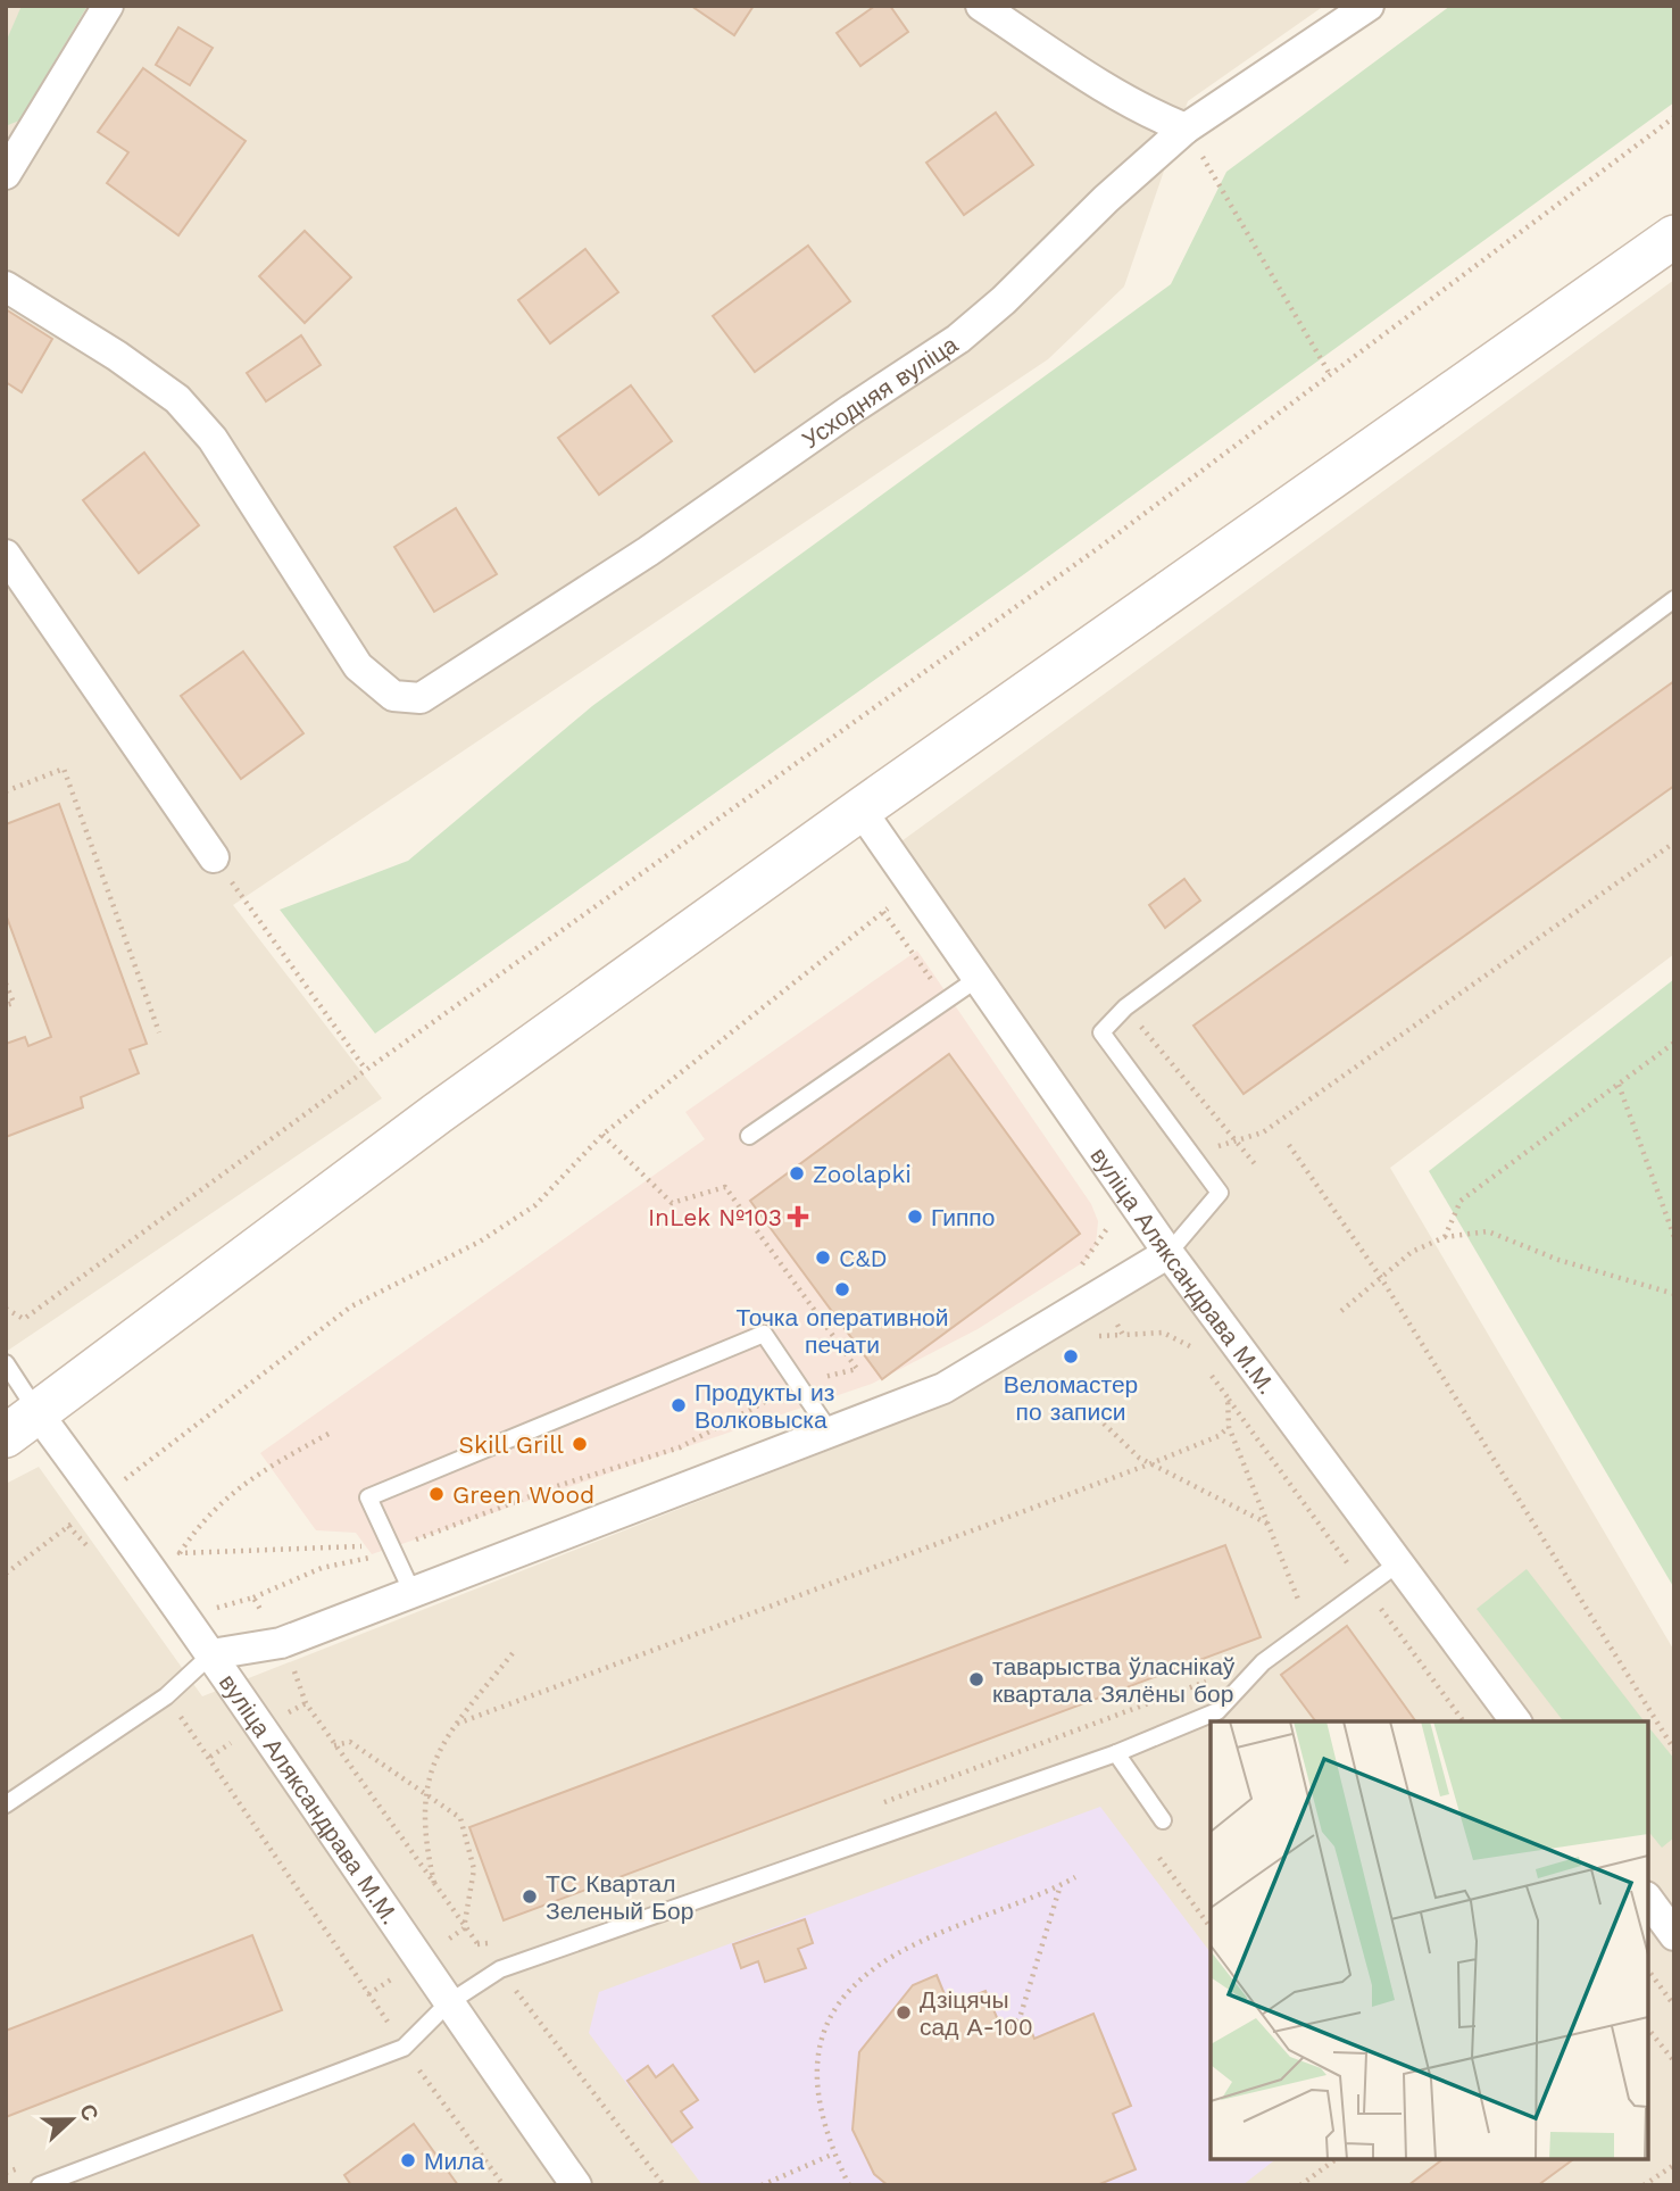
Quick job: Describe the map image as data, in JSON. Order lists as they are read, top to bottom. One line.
{"streets":{"street":["Усходняя вуліца","вуліца Аляксандрава М.М."]},"places":{"other":["Zoolapki","Гиппо","C&D","Точка оперативной печати","Веломастер по записи","Продукты из Волковыска","Skill Grill","Green Wood","таварыства ўласнікаў квартала Зялёны бор","ТС Квартал Зеленый Бор","Дзіцячы сад А-100","Мила"],"health":["InLek №103"]},"north":"right"}
